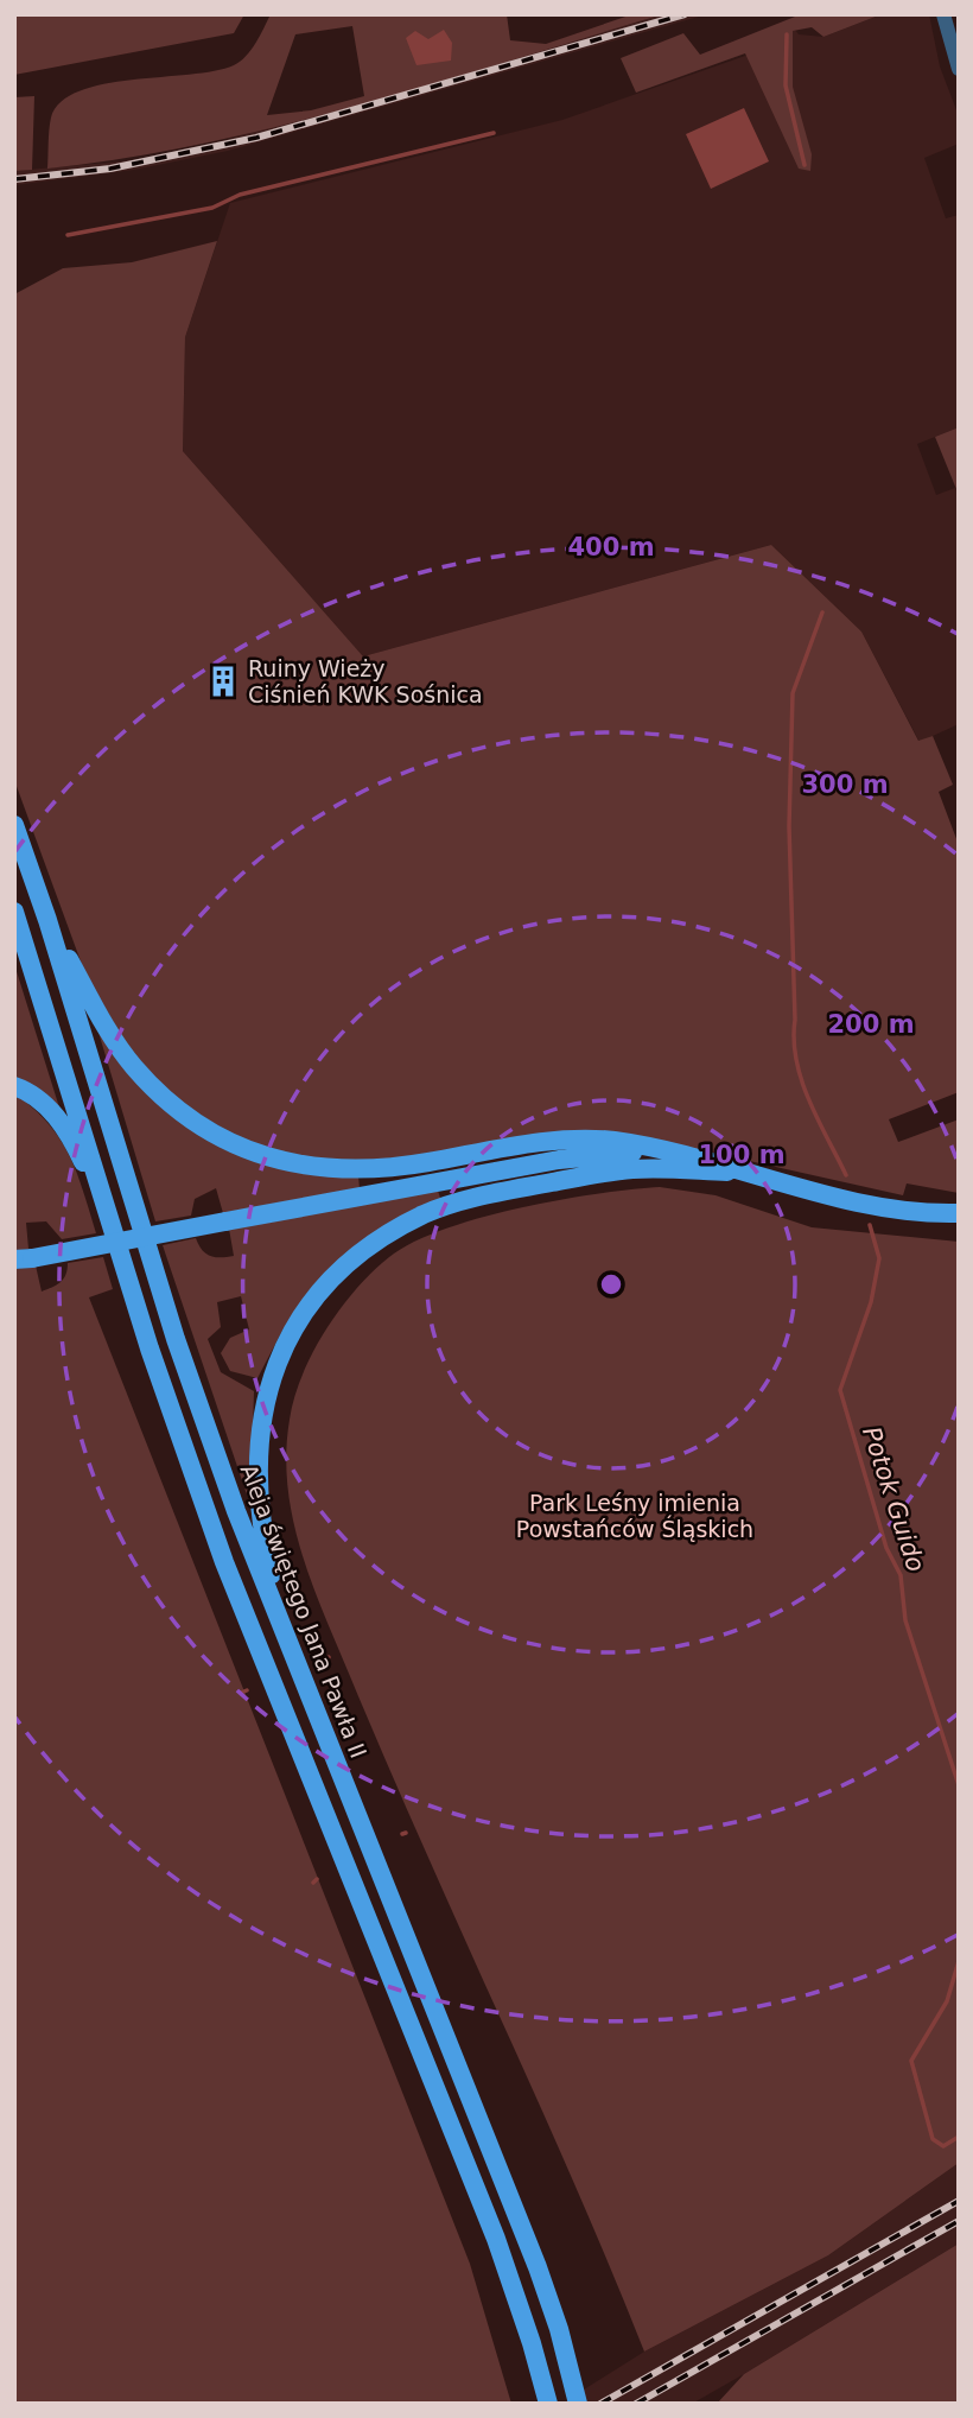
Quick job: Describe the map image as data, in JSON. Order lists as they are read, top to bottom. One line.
{"streets":{"main road":["Aleja świętego Jana Pawła II"]},"water":["Potok Guido"],"parks":["Park Leśny imienia Powstańców Śląskich"],"places":{"building":["Ruiny Wieży Ciśnień KWK Sośnica"]},"rings":["400 m","300 m","200 m","100 m"]}
